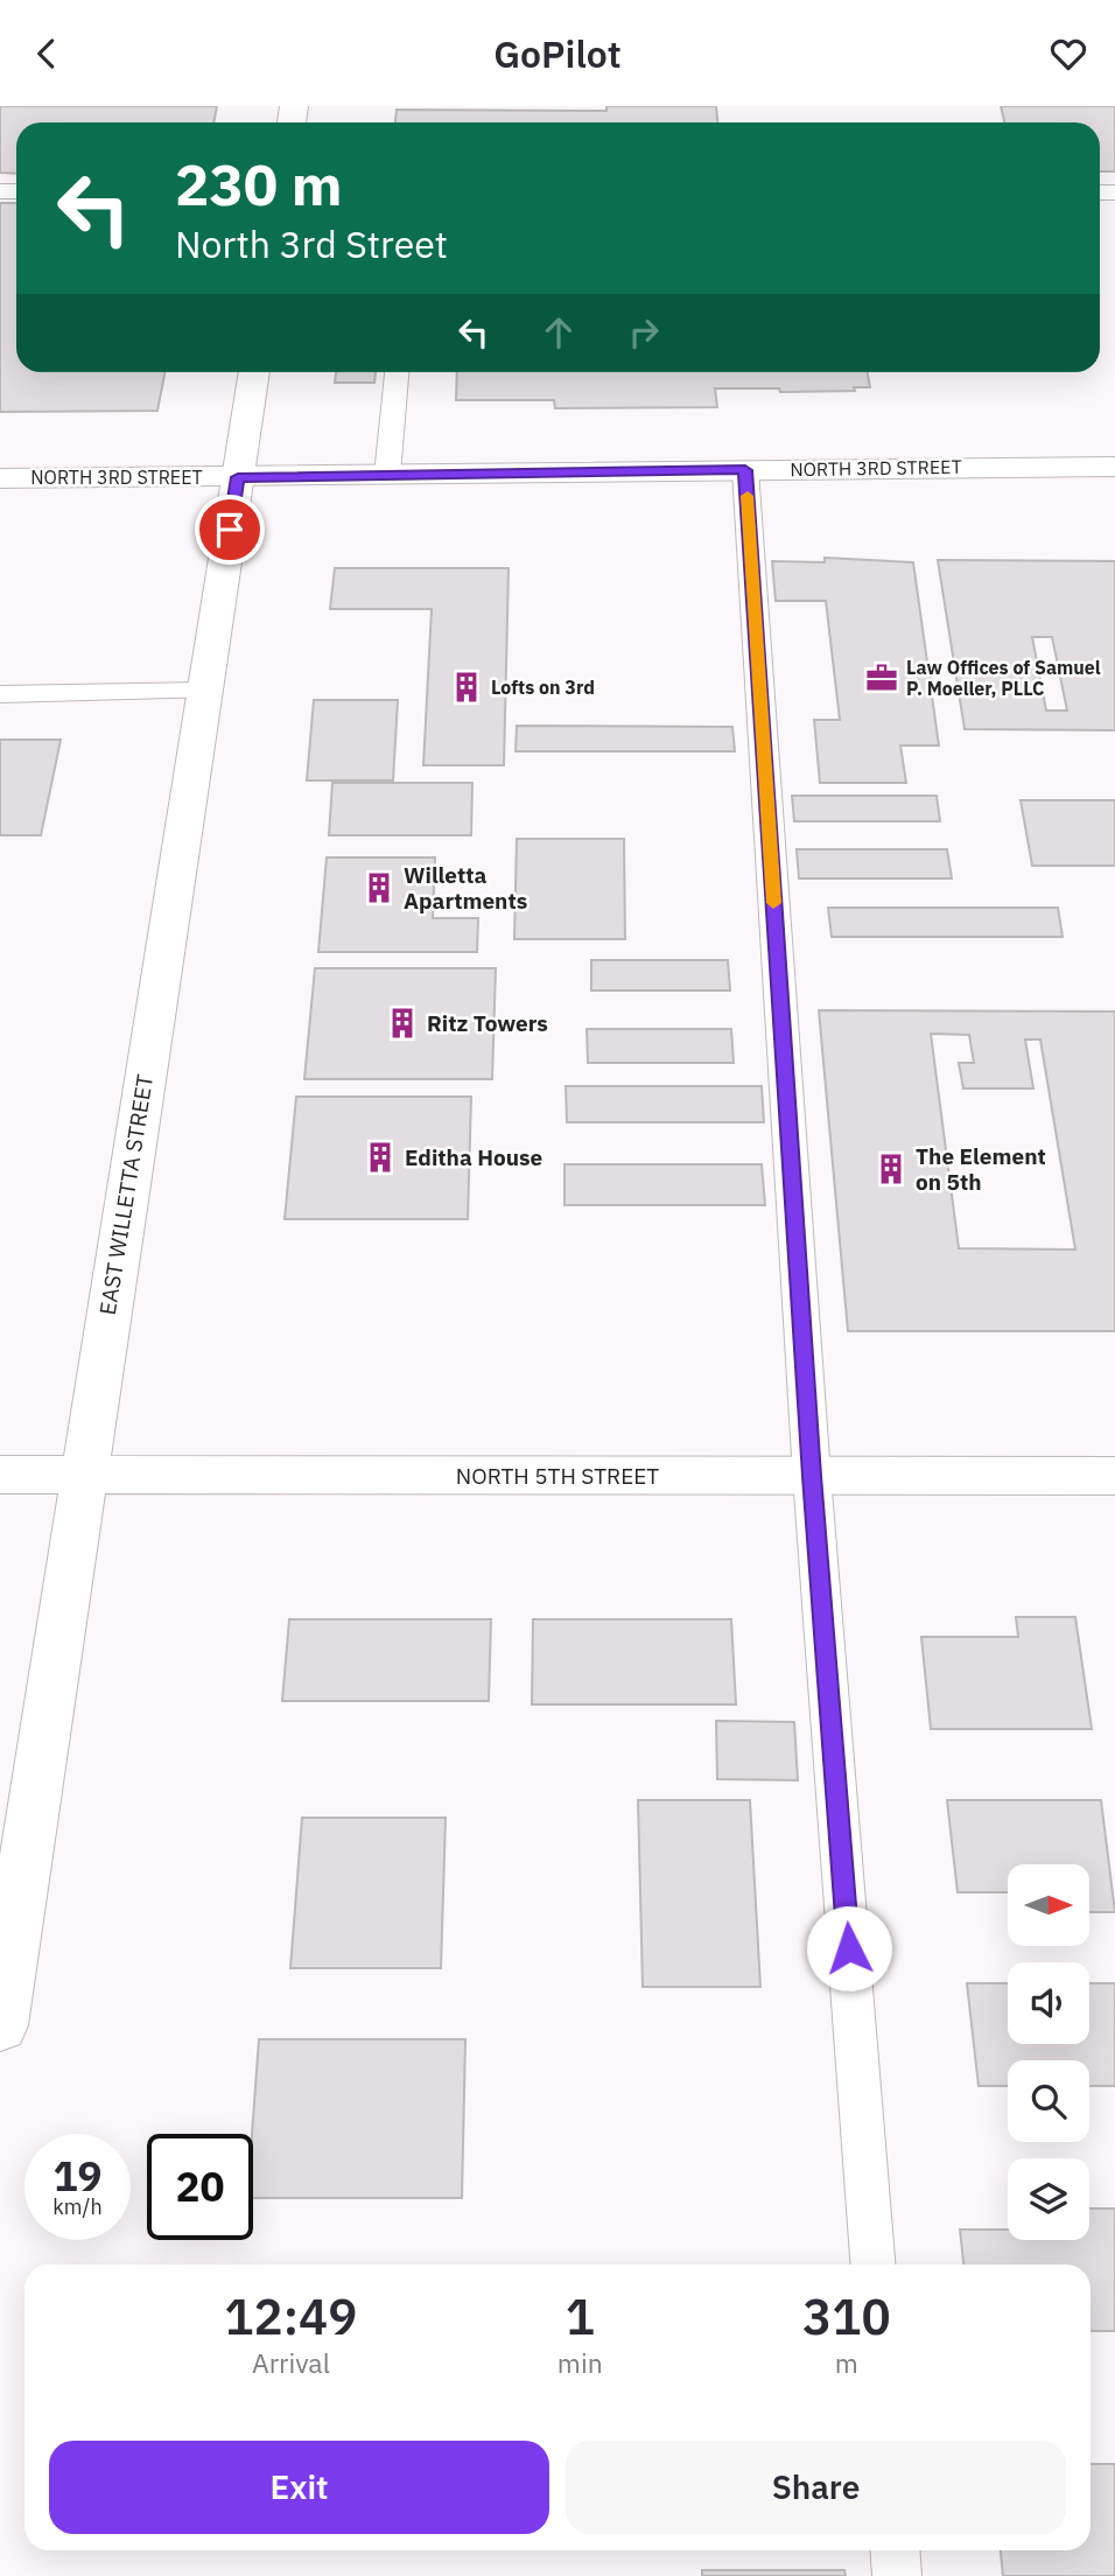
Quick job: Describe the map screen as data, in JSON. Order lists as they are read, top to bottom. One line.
{"streets":{"street":["NORTH 3RD STREET","EAST WILLETTA STREET","NORTH 5TH STREET"]},"crossings":[["NORTH 3RD STREET","EAST WILLETTA STREET"],["EAST WILLETTA STREET","NORTH 5TH STREET"]],"places":{"office":["Law Offices of Samuel P. Moeller, PLLC"],"building":["Lofts on 3rd","Willetta Apartments","Ritz Towers","Editha House","The Element on 5th"]},"north":"right","page":{"header":"GoPilot","turn":["230 m","North 3rd Street"],"speed":"19 km/h","limit":"20","eta":["12:49","Arrival","1","min","310","m"],"buttons":["Exit","Share"]}}
